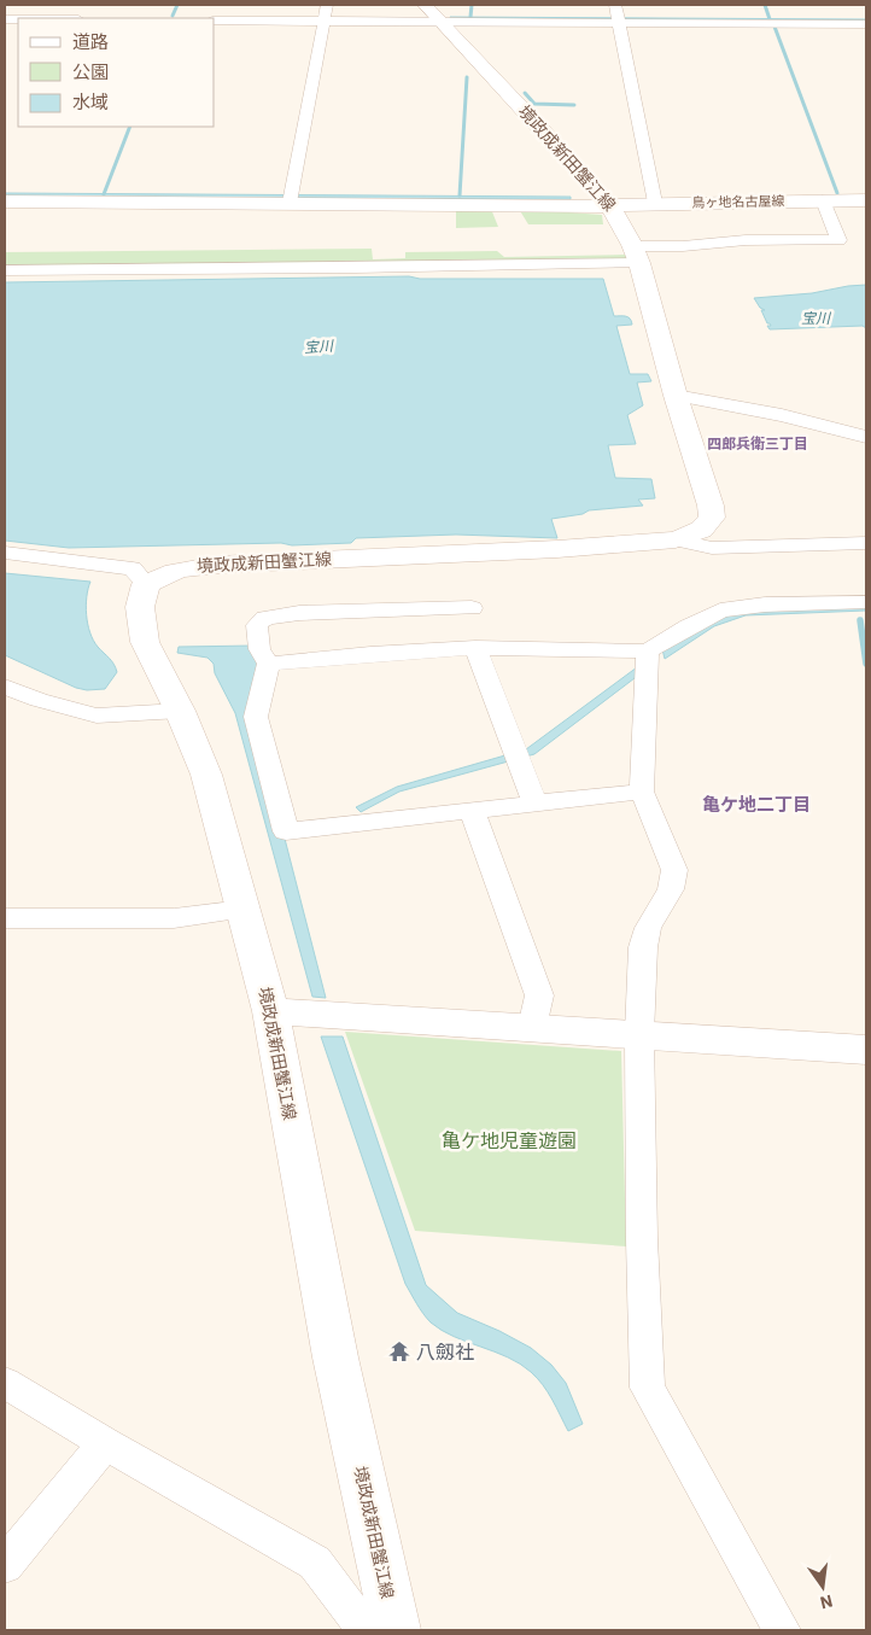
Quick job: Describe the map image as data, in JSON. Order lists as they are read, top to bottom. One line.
{"streets":{"main road":["境政成新田蟹江線","鳥ヶ地名古屋線"]},"crossings":[["境政成新田蟹江線","鳥ヶ地名古屋線"]],"districts":["四郎兵衛三丁目","亀ケ地二丁目"],"water":["宝川"],"parks":["亀ケ地児童遊園"],"places":{"temple":["八劔社"]},"legend":["道路","公園","水域"],"north":"bottom"}
